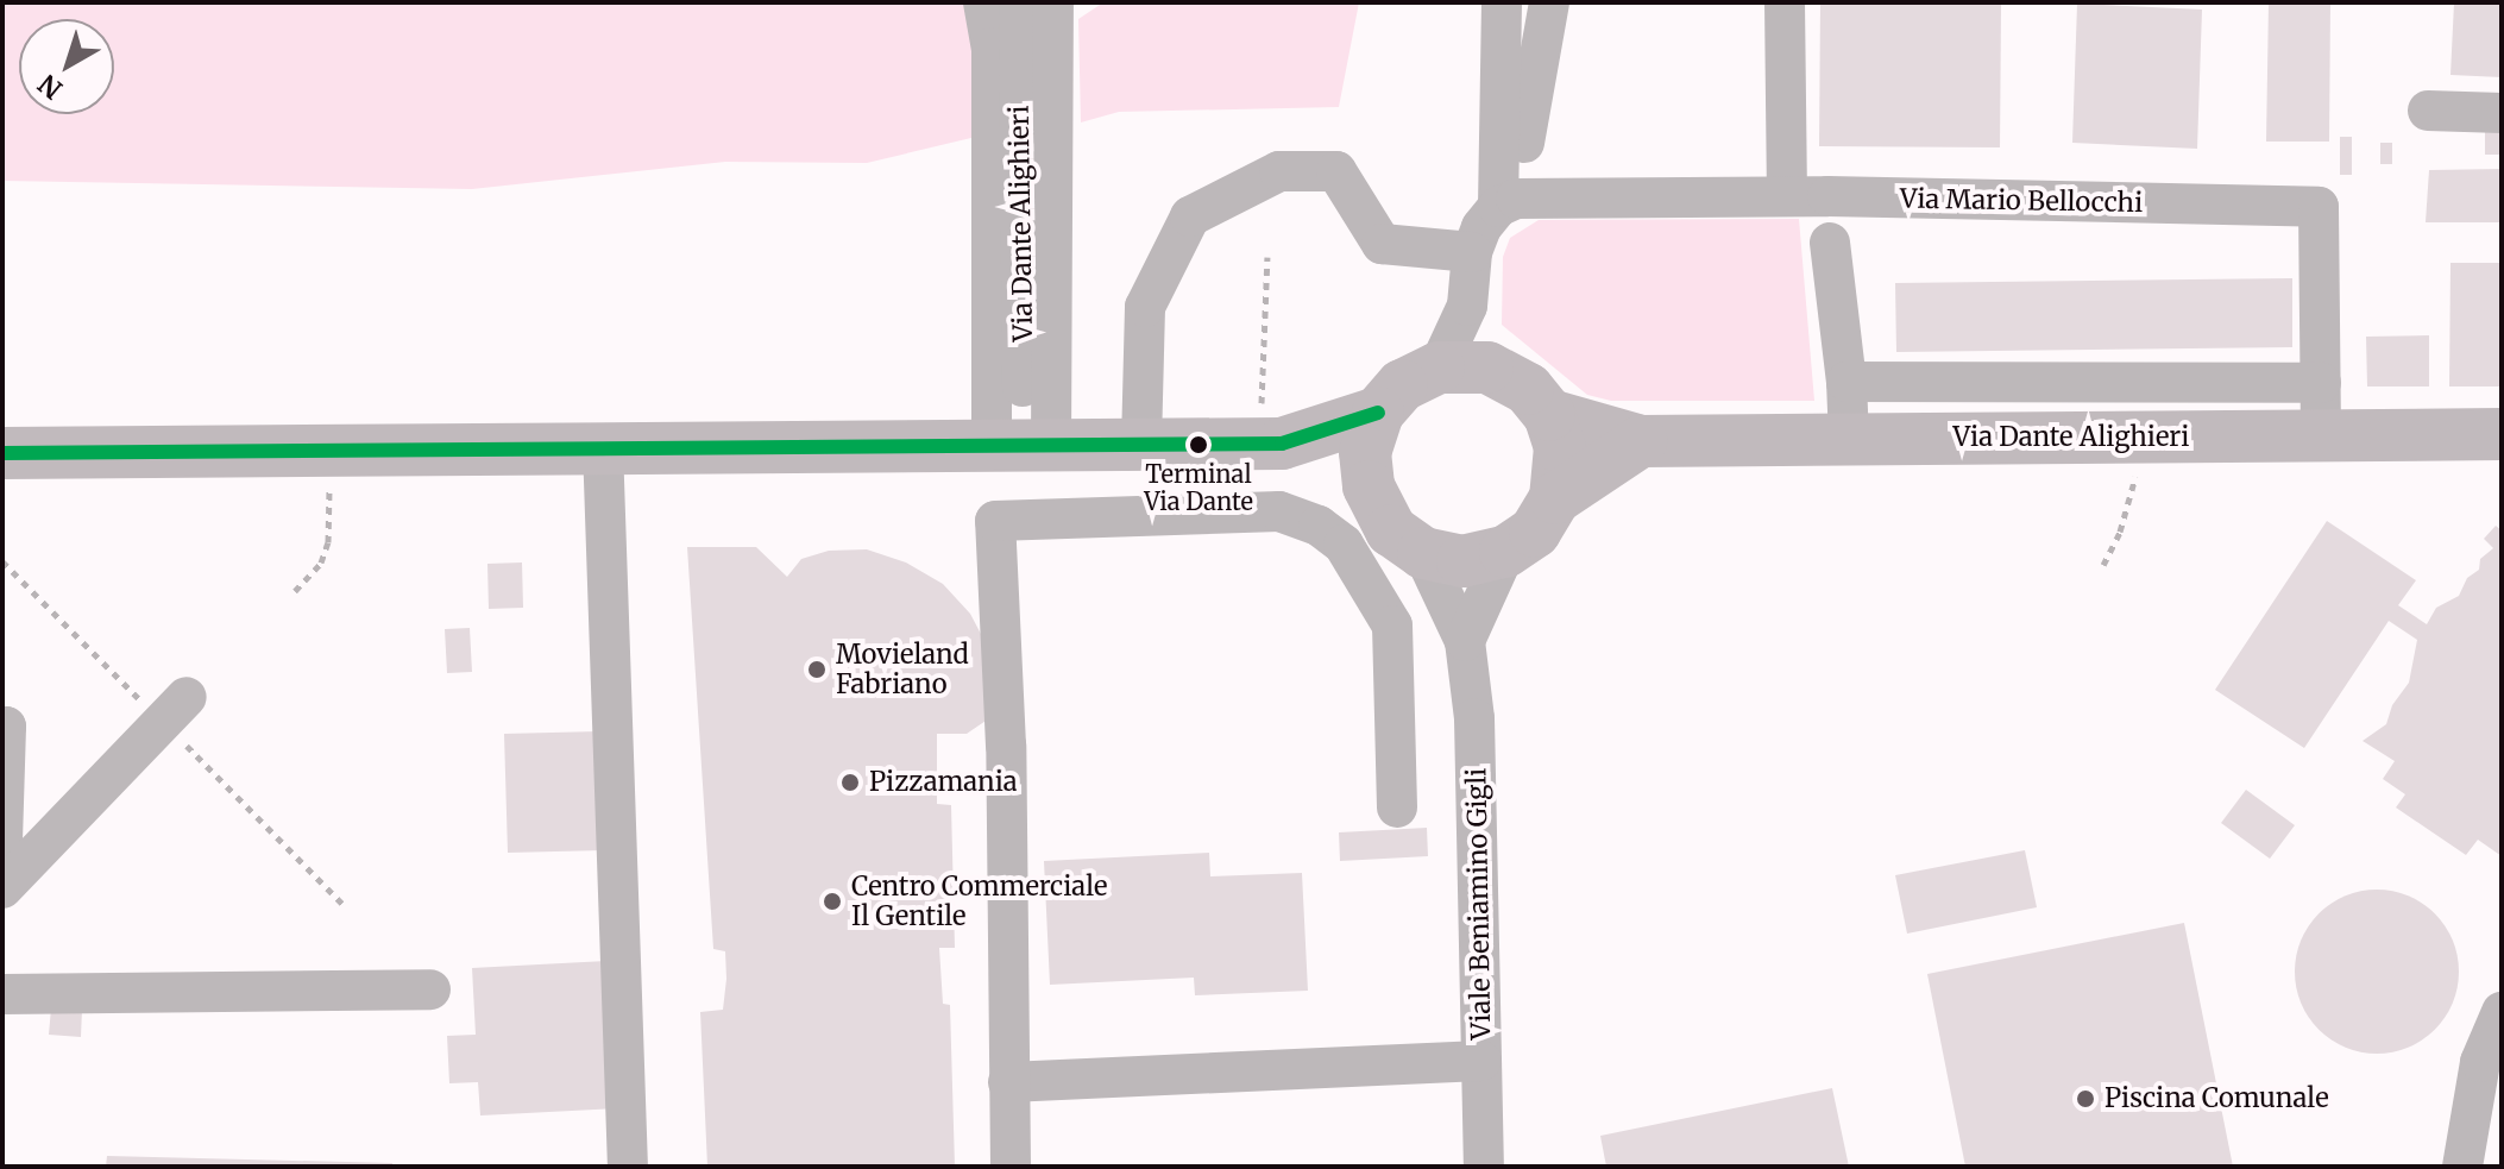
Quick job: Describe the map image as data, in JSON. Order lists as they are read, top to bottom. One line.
{"streets":{"main road":["Via Dante Alighieri"],"street":["Via Mario Bellocchi","Viale Beniamino Gigli"]},"crossings":[["Via Mario Bellocchi","Via Dante Alighieri"],["Via Dante Alighieri","Viale Beniamino Gigli"]],"places":["Terminal Via Dante","Movieland Fabriano","Pizzamania","Centro Commerciale Il Gentile","Piscina Comunale"],"north":"bottom left"}
